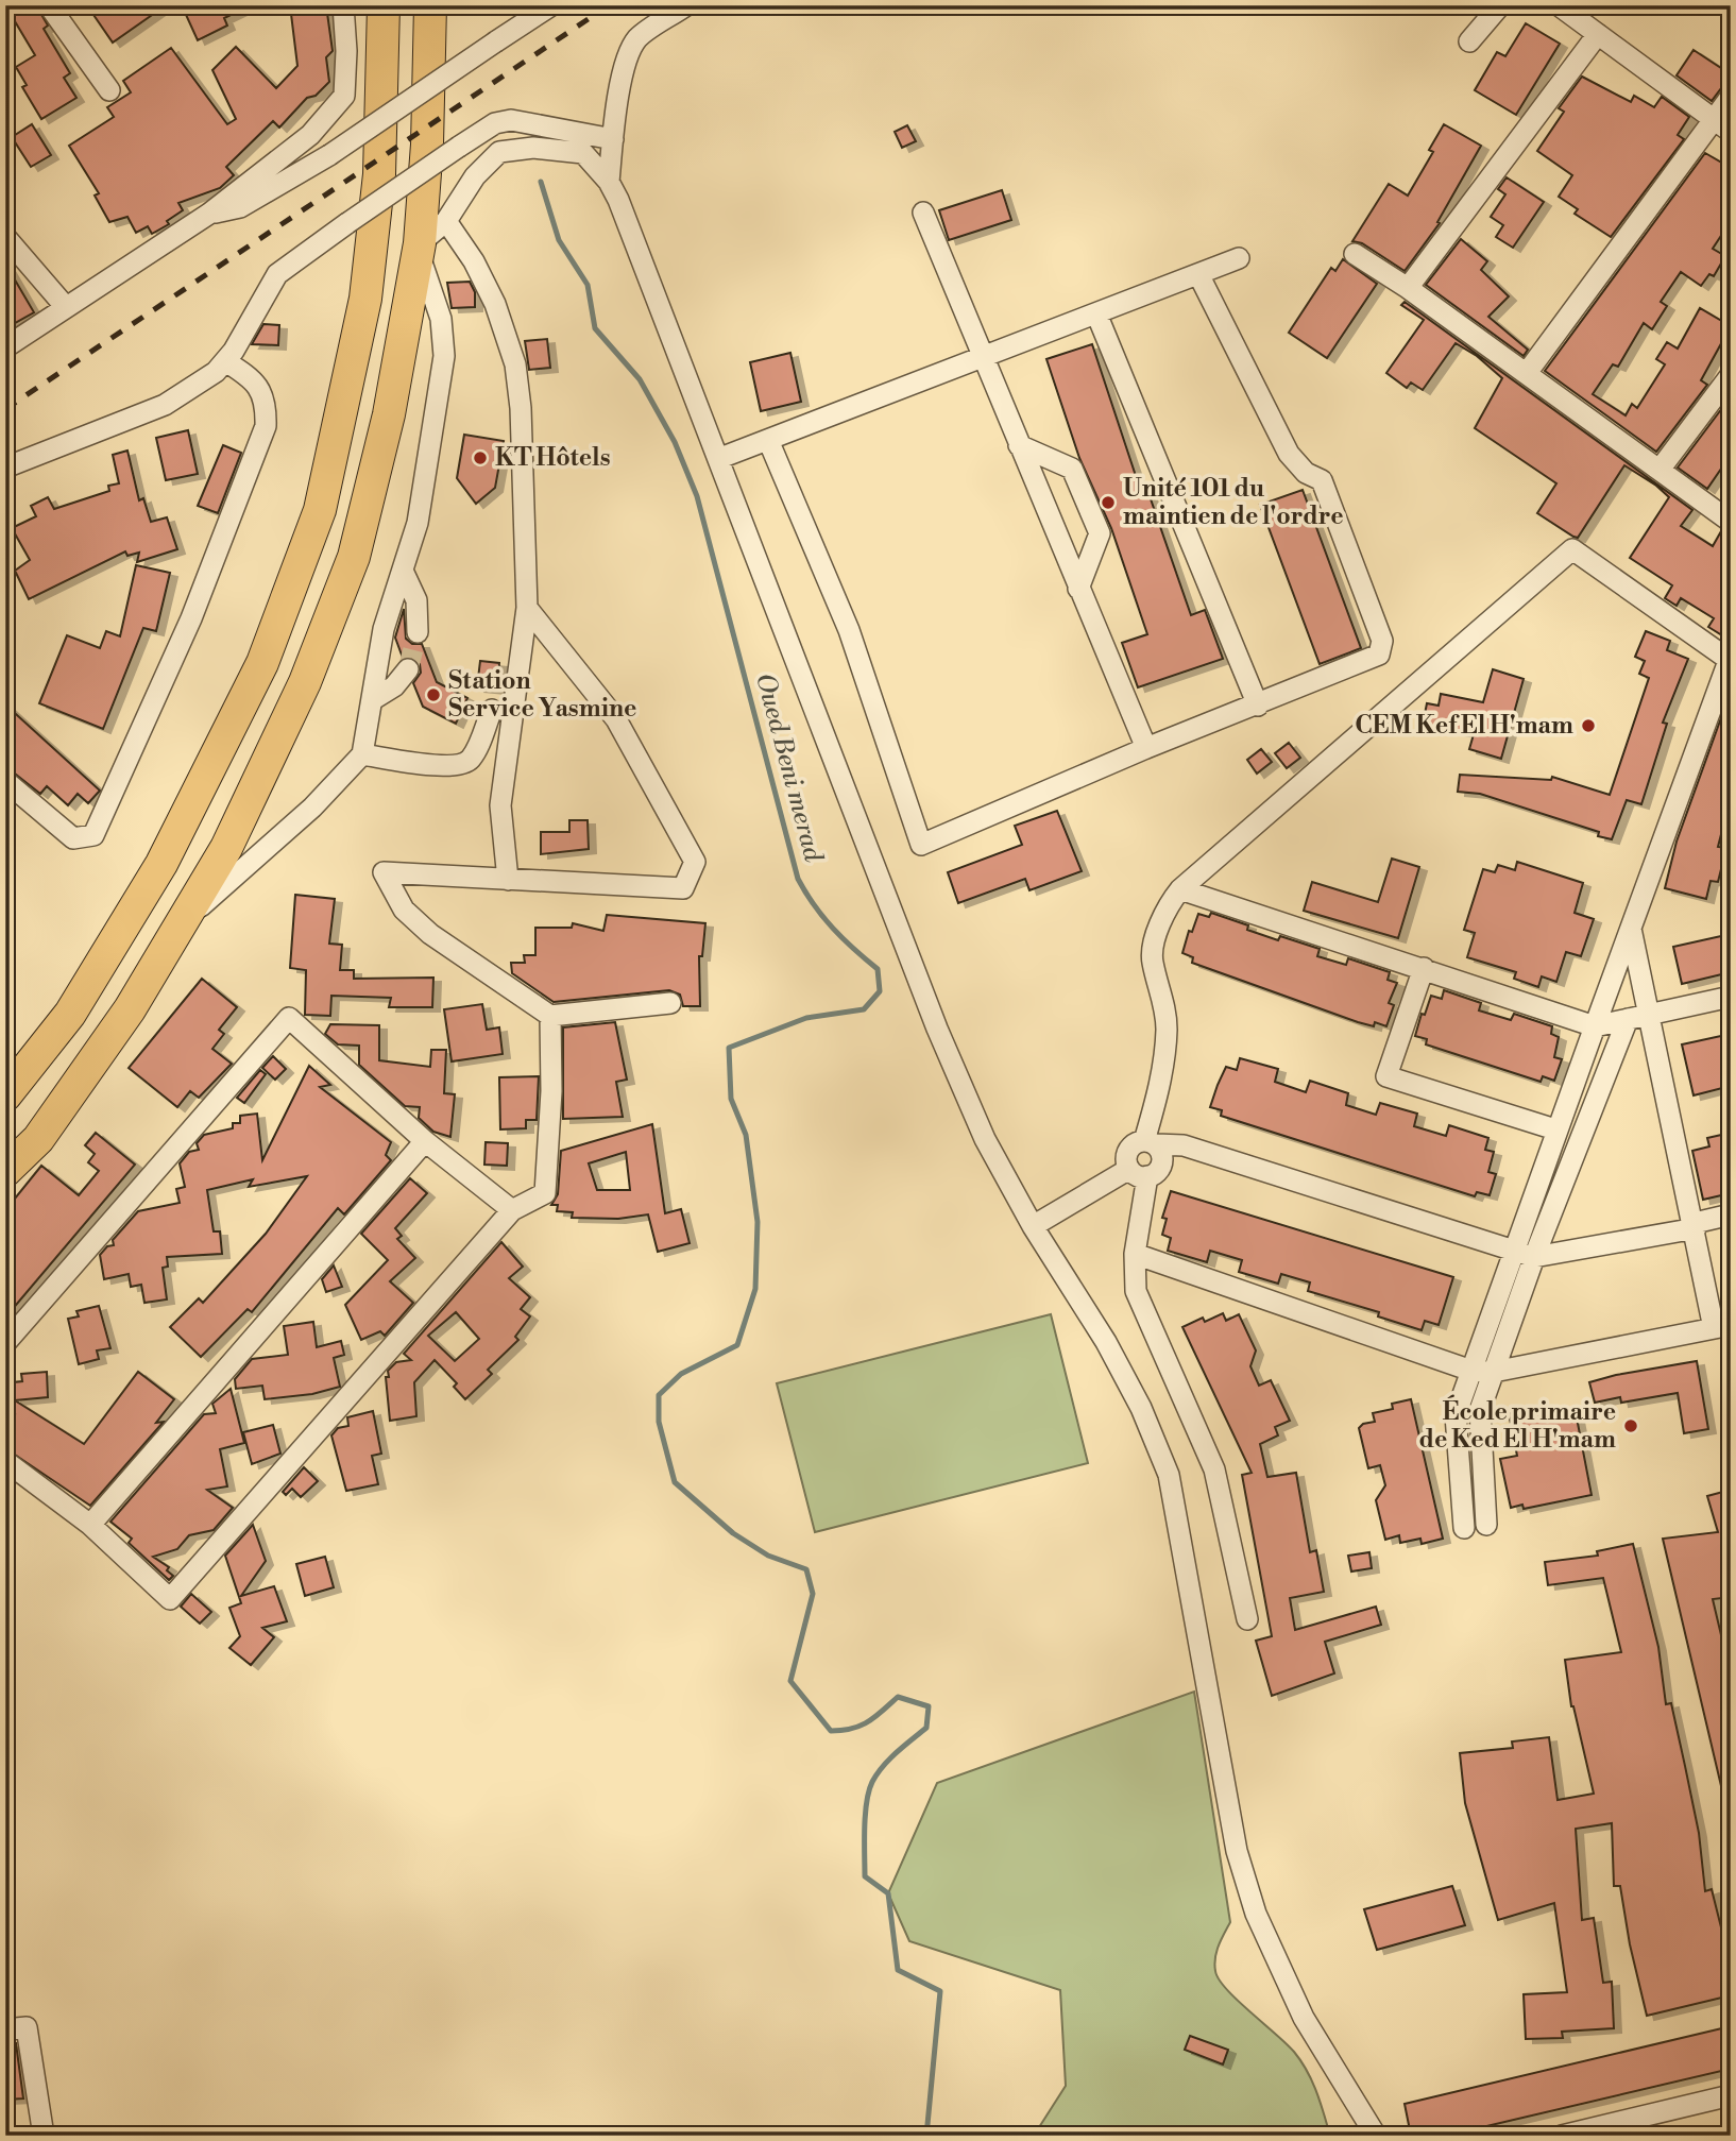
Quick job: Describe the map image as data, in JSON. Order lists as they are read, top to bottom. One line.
{"water":["Oued Beni merad"],"places":["KT Hôtels","Unité 101 du maintien de l'ordre","Station Service Yasmine","CEM Kef El H'mam","École primaire de Ked El H'mam"]}
